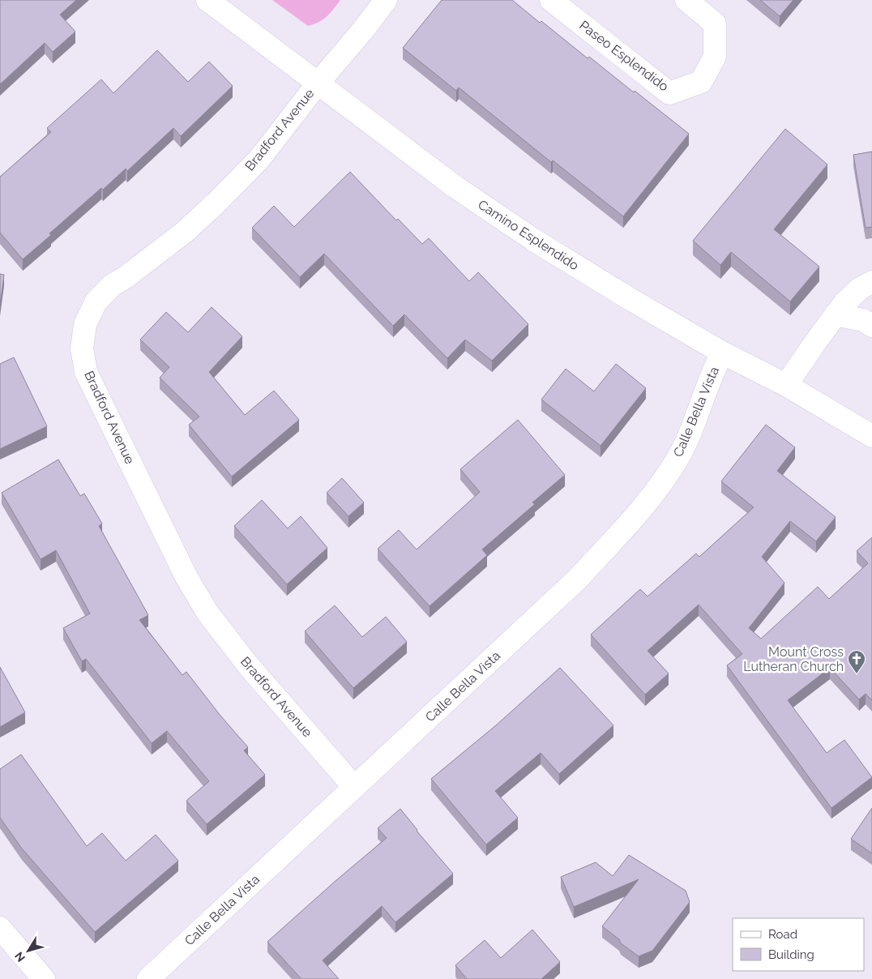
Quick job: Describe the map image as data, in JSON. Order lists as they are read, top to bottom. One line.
{"streets":{"street":["Paseo Esplendido","Bradford Avenue","Camino Esplendido","Calle Bella Vista"]},"crossings":[["Bradford Avenue","Camino Esplendido"],["Bradford Avenue","Calle Bella Vista"],["Camino Esplendido","Calle Bella Vista"]],"places":{"church":["Mount Cross Lutheran Church"]},"legend":["Road","Building"],"north":"bottom left"}
